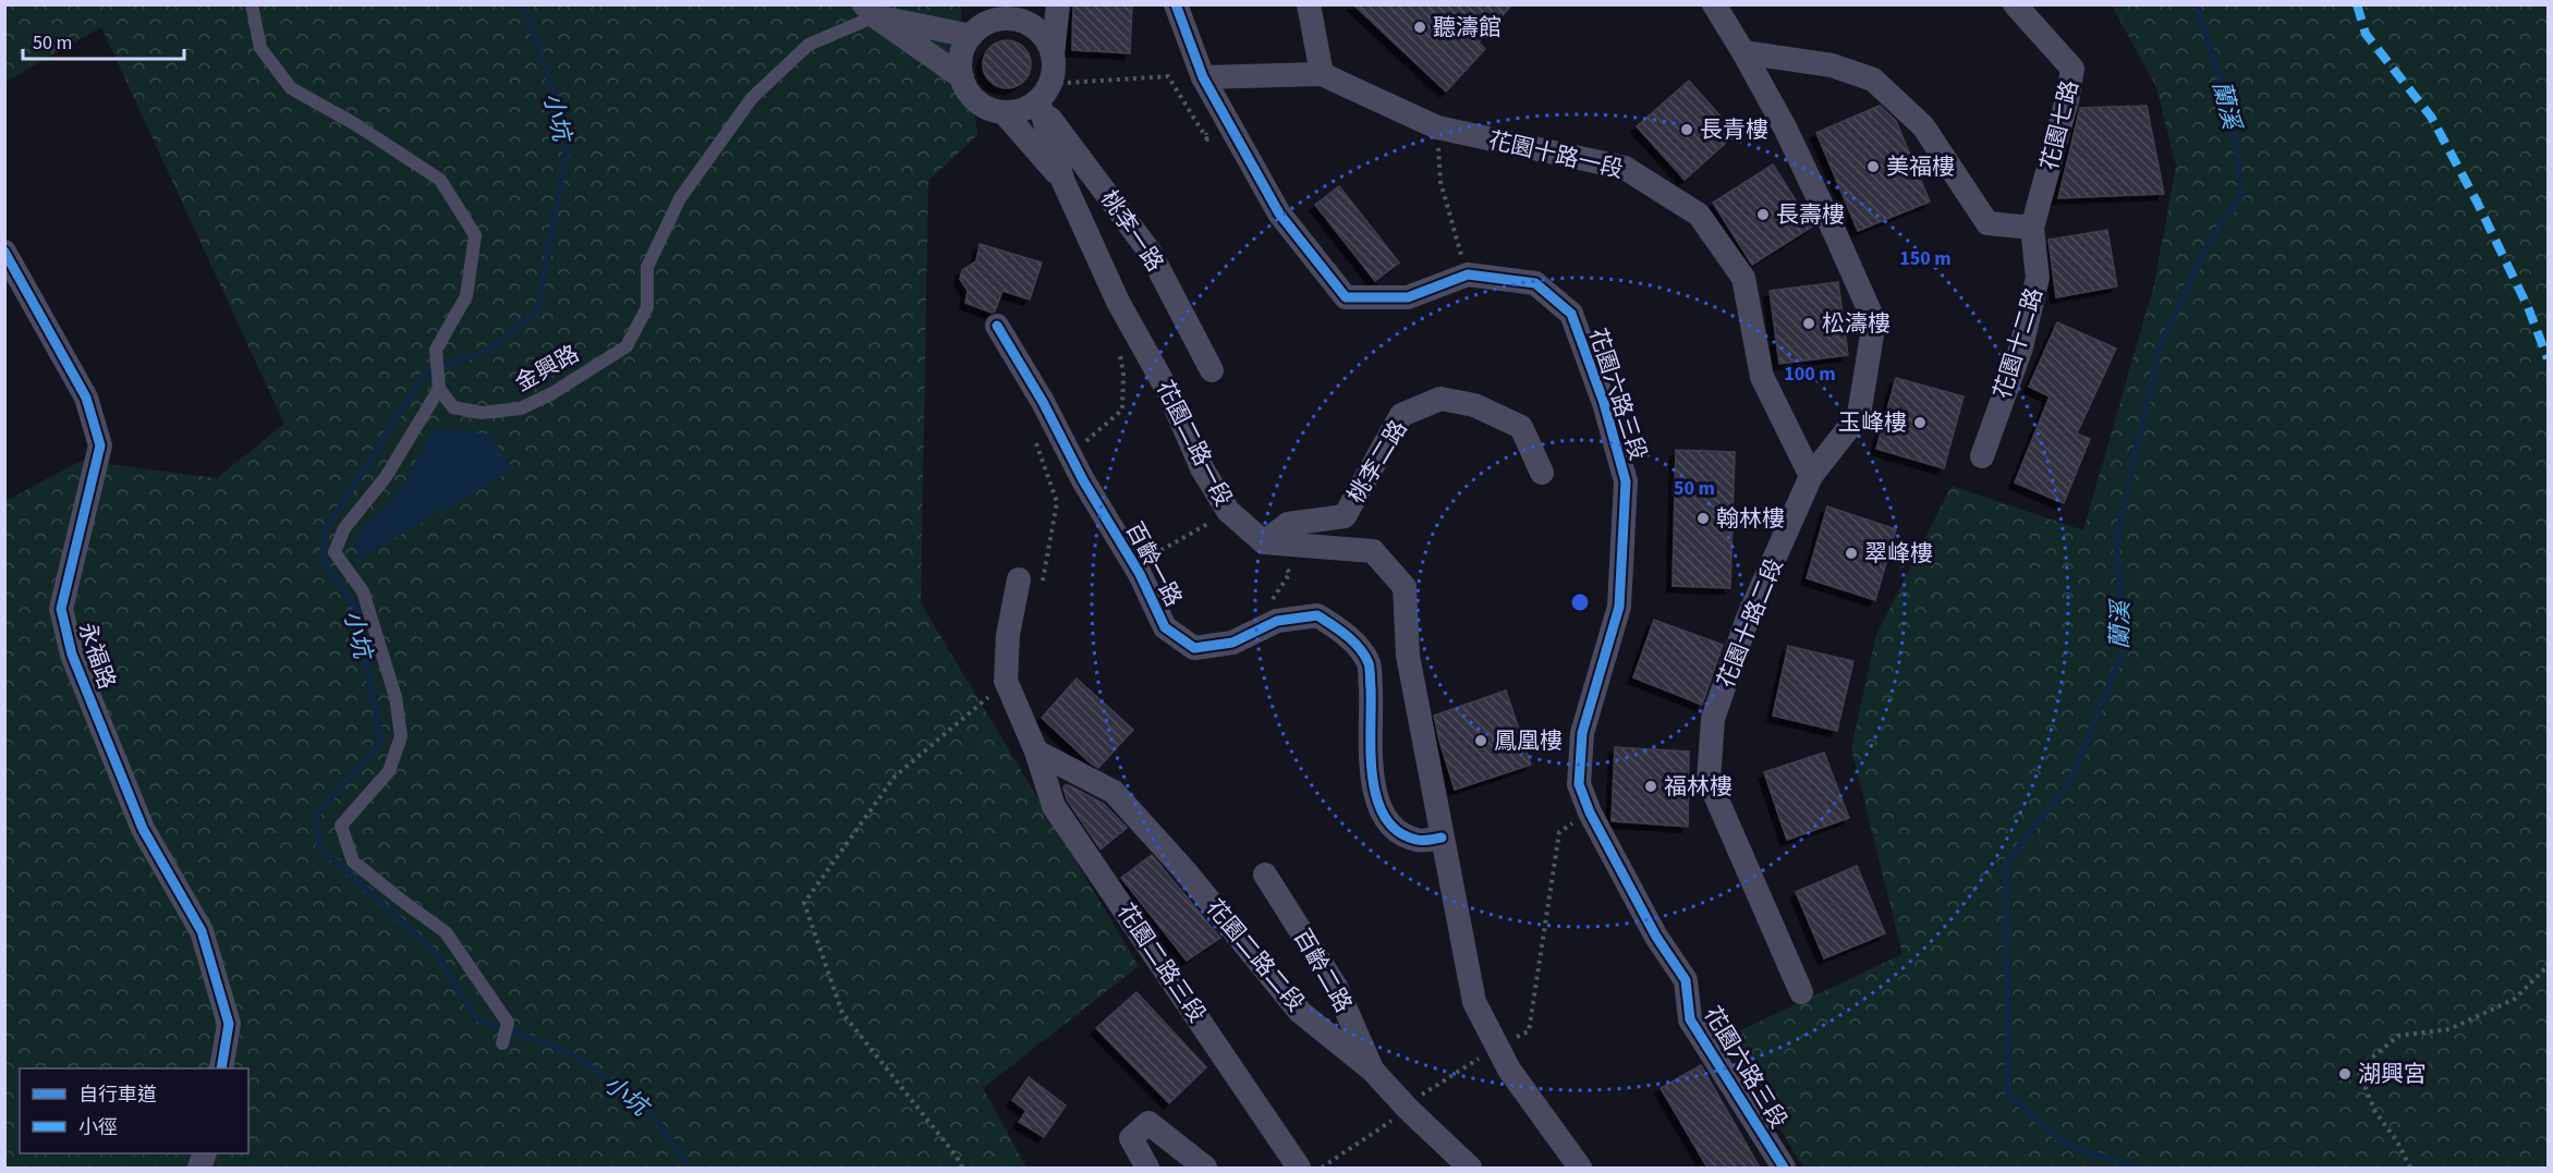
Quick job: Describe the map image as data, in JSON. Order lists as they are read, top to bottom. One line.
{"streets":{"street":["花園七路","花園十路一段","桃李一路","花園十二路","花園六路三段","花園二路一段","桃李二路","百齡一路","花園十路二段","永福路","花園二路二段","花園二路三段","百齡二路"],"lane":["金興路"]},"crossings":[["花園七路","花園十二路"],["花園十路一段","花園十路二段"],["桃李一路","花園二路一段"],["花園二路一段","桃李二路"],["花園二路二段","花園二路三段"],["花園二路二段","百齡二路"]],"water":["蘭溪","小坑"],"places":["聽濤館","長青樓","美福樓","長壽樓","松濤樓","玉峰樓","翰林樓","翠峰樓","鳳凰樓","福林樓","湖興宮"],"legend":["自行車道","小徑"],"scale_bar":"50 m","rings":["150 m","100 m","50 m"]}
